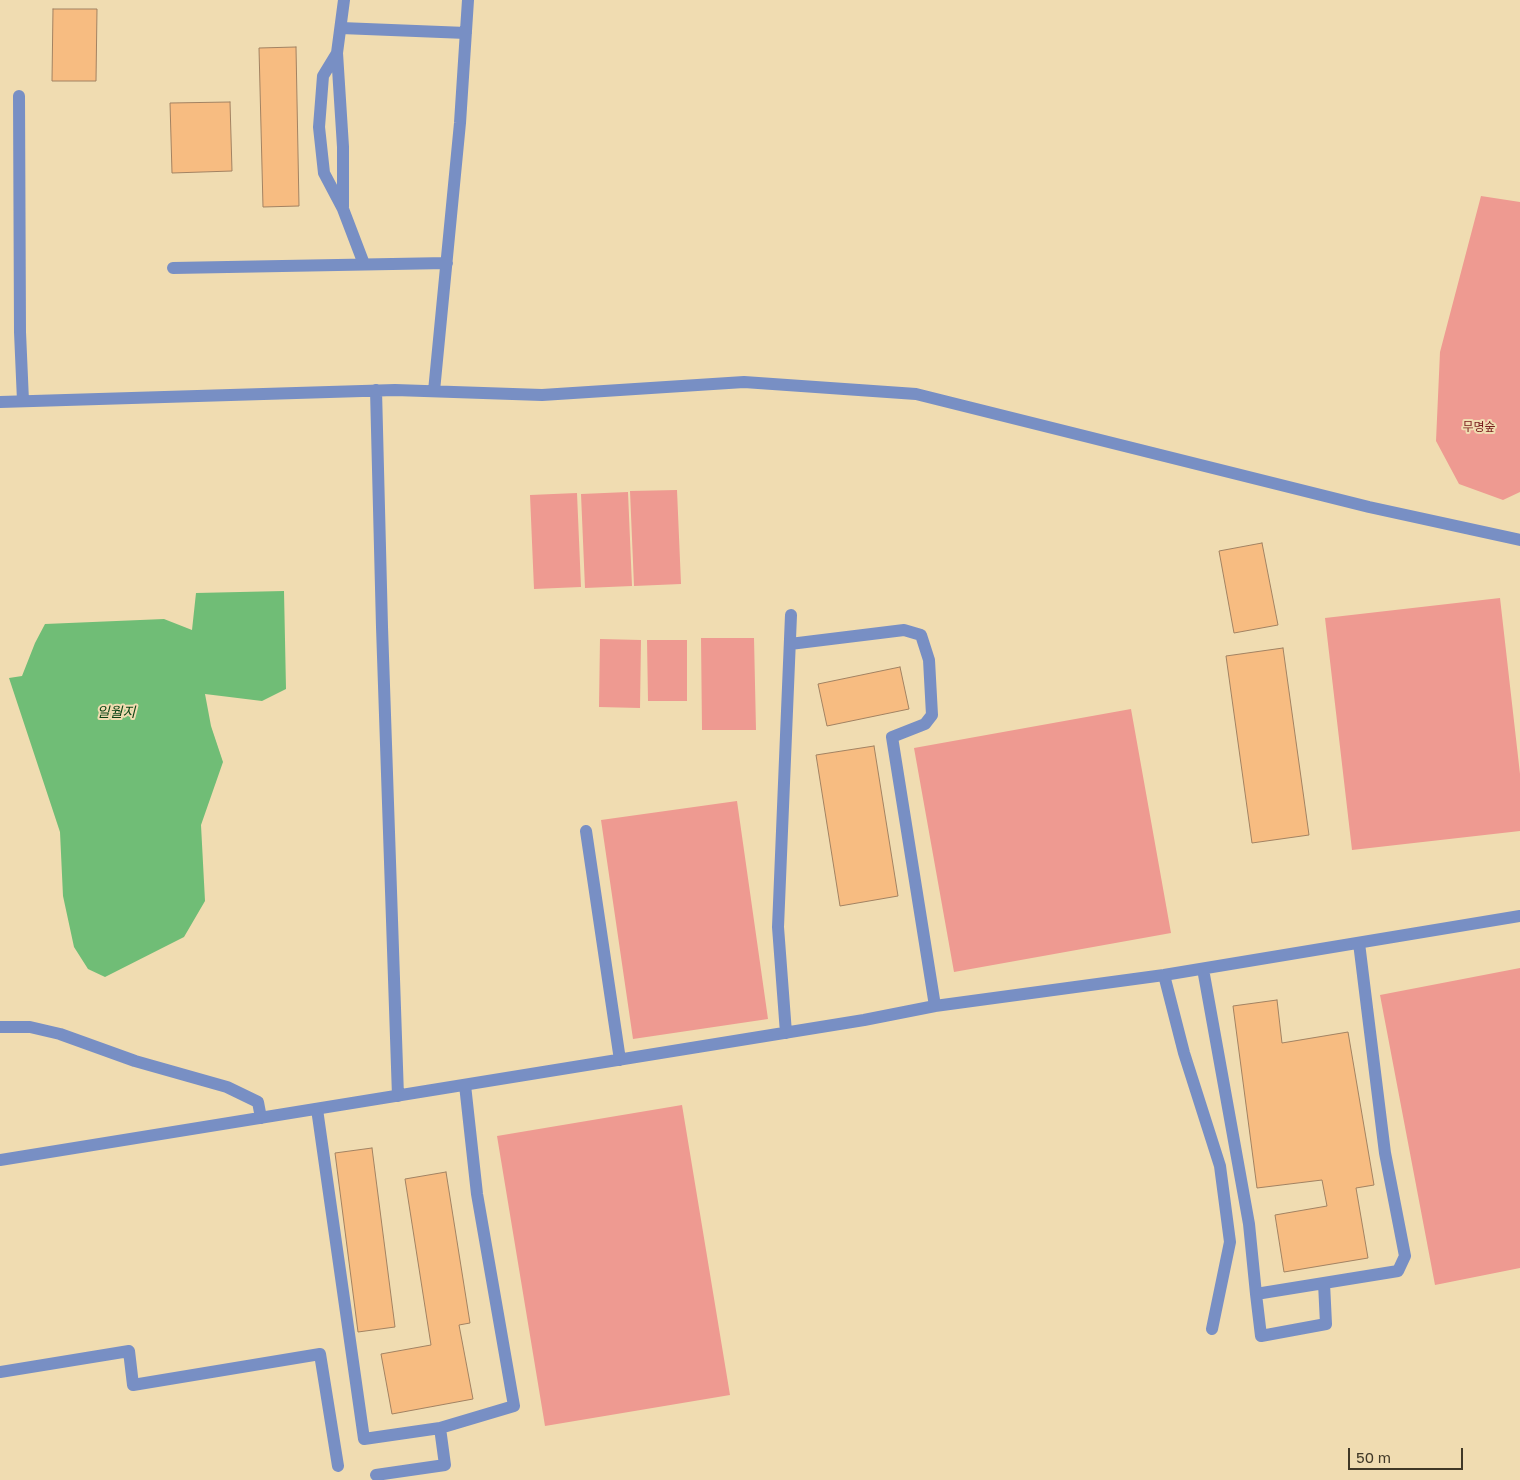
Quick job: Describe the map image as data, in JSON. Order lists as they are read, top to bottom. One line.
{"water":["일월지"],"parks":["무명숲"],"scale_bar":"50 m"}
